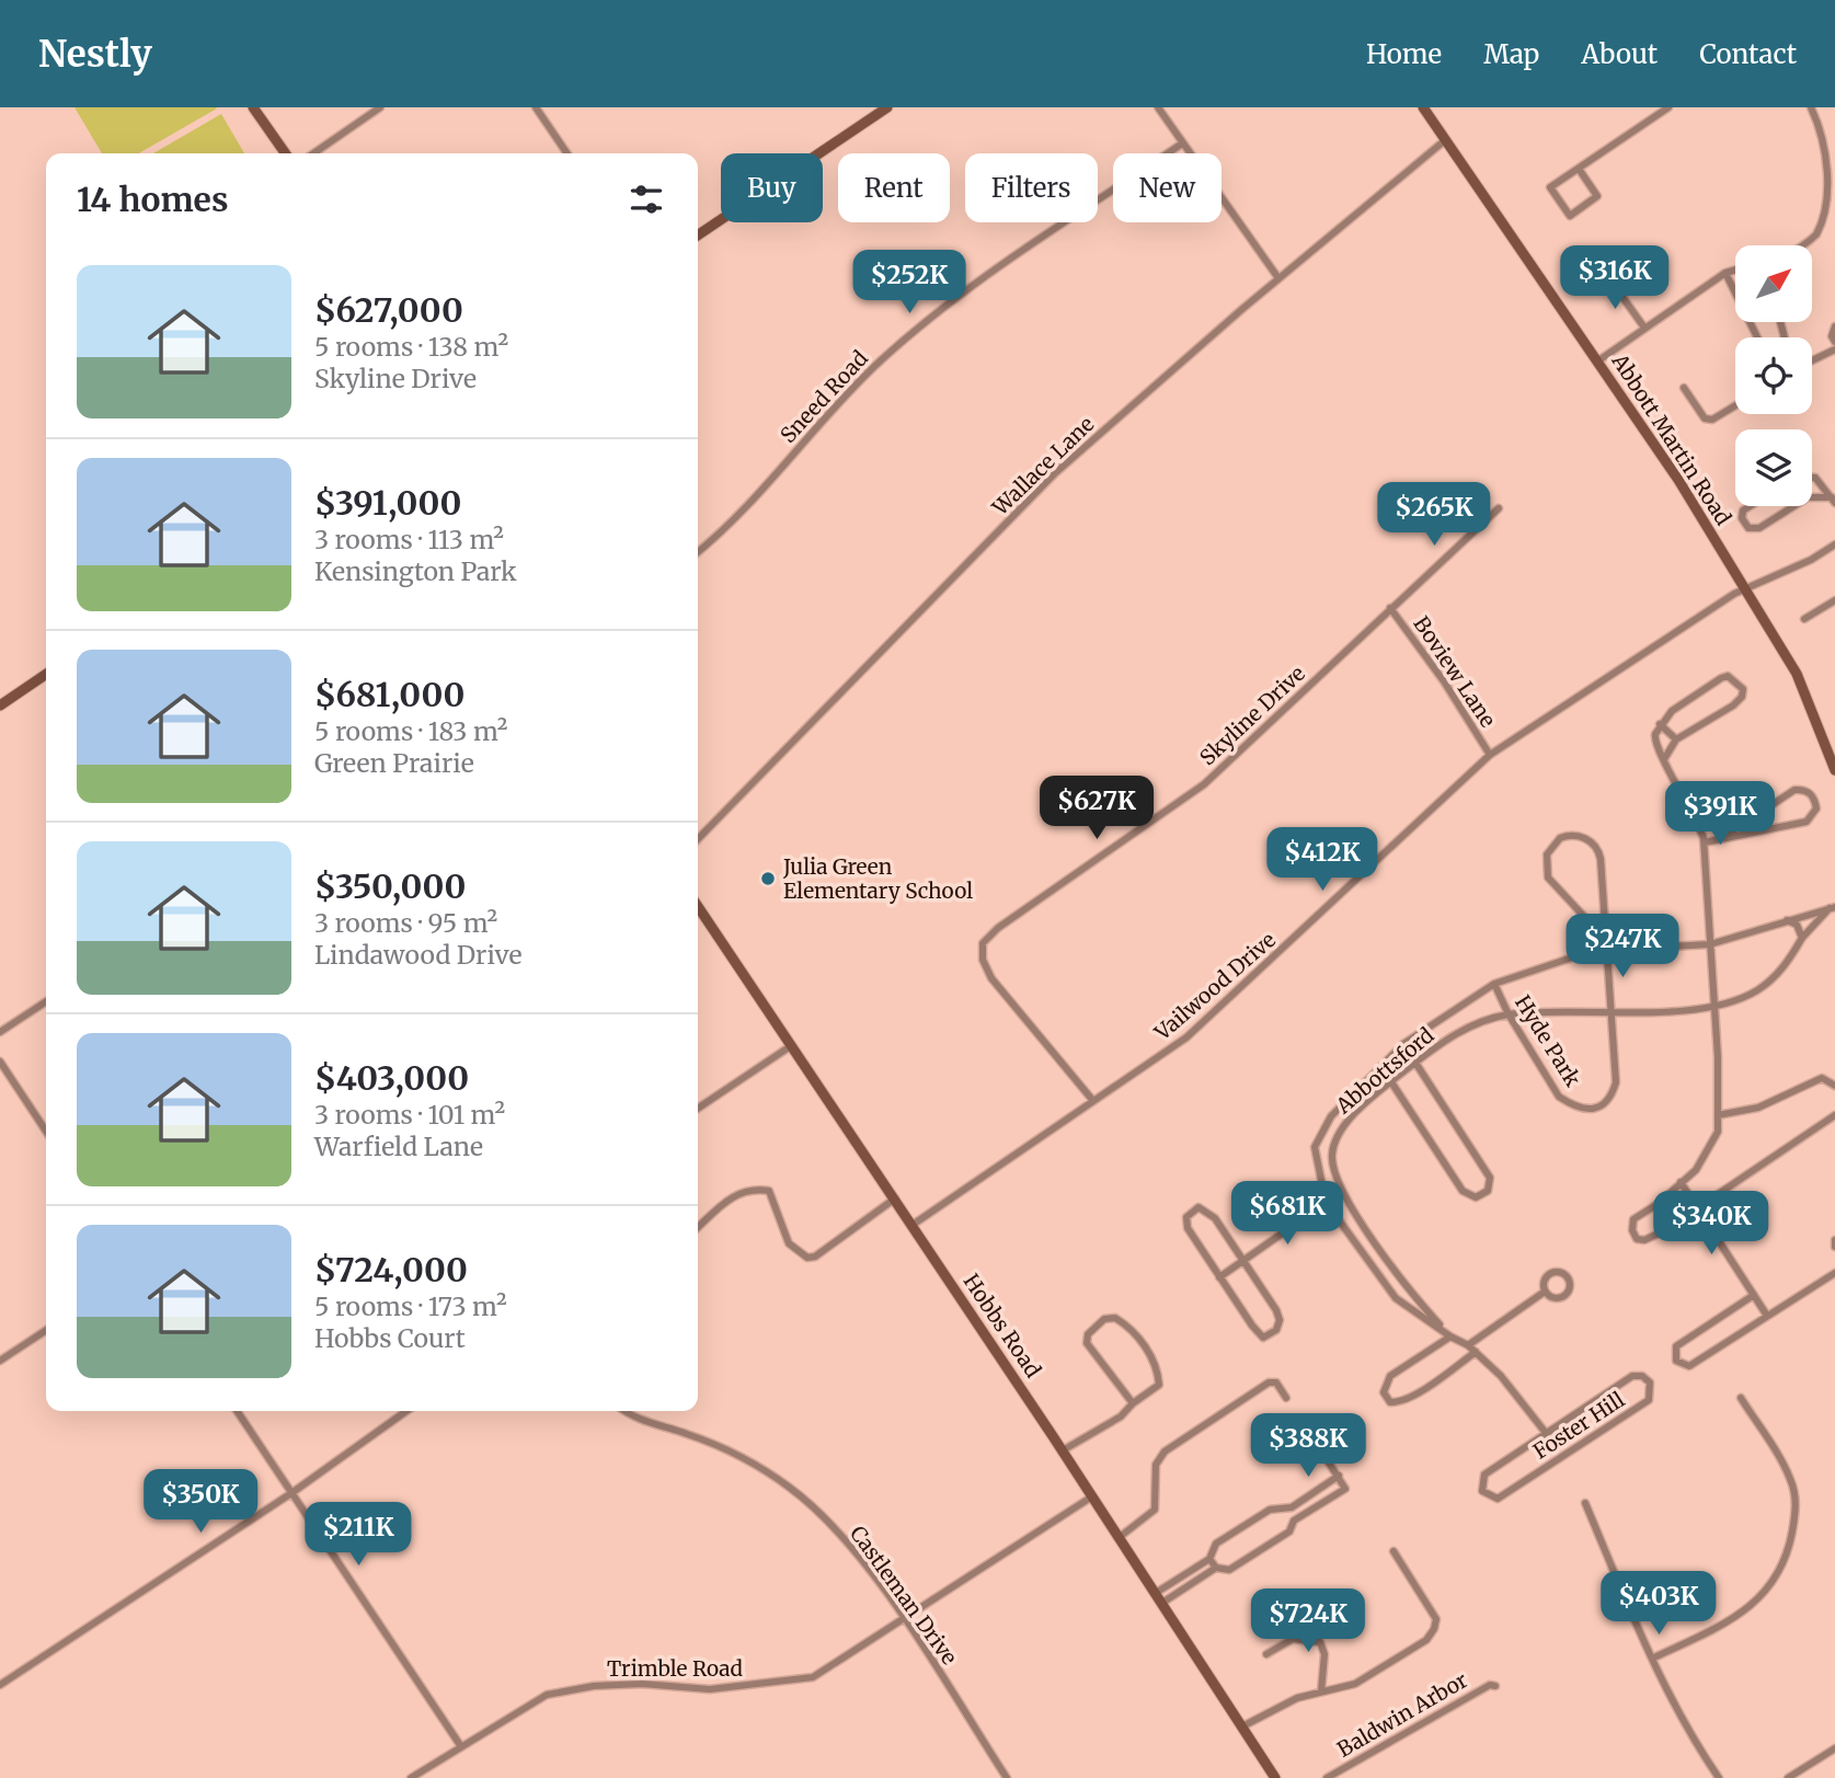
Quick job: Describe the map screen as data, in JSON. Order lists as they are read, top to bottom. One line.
{"streets":{"street":["Sneed Road","Abbott Martin Road","Wallace Lane","Boview Lane","Skyline Drive","Vailwood Drive","Hyde Park","Abbottsford","Hobbs Road","Foster Hill","Castleman Drive","Trimble Road","Baldwin Arbor"]},"crossings":[["Abbott Martin Road","Wallace Lane"],["Abbott Martin Road","Vailwood Drive"],["Boview Lane","Skyline Drive"],["Boview Lane","Vailwood Drive"],["Skyline Drive","Vailwood Drive"],["Vailwood Drive","Hobbs Road"],["Hyde Park","Abbottsford"],["Abbottsford","Foster Hill"],["Hobbs Road","Trimble Road"],["Castleman Drive","Trimble Road"]],"places":["Julia Green Elementary School"],"north":"top right","page":{"header":"Nestly","nav":["Home","Map","About","Contact"],"chip":["Buy","Rent","Filters","New"],"heading":"14 homes","price":["$316K","$252K","$265K","$627K","$391K","$412K","$247K","$681K","$340K","$388K","$350K","$211K","$403K","$724K"],"list":[{"name":"$627,000","note":"5 rooms · 138 m² · Skyline Drive"},{"name":"$391,000","note":"3 rooms · 113 m² · Kensington Park"},{"name":"$681,000","note":"5 rooms · 183 m² · Green Prairie"},{"name":"$350,000","note":"3 rooms · 95 m² · Lindawood Drive"},{"name":"$403,000","note":"3 rooms · 101 m² · Warfield Lane"},{"name":"$724,000","note":"5 rooms · 173 m² · Hobbs Court"}]}}
